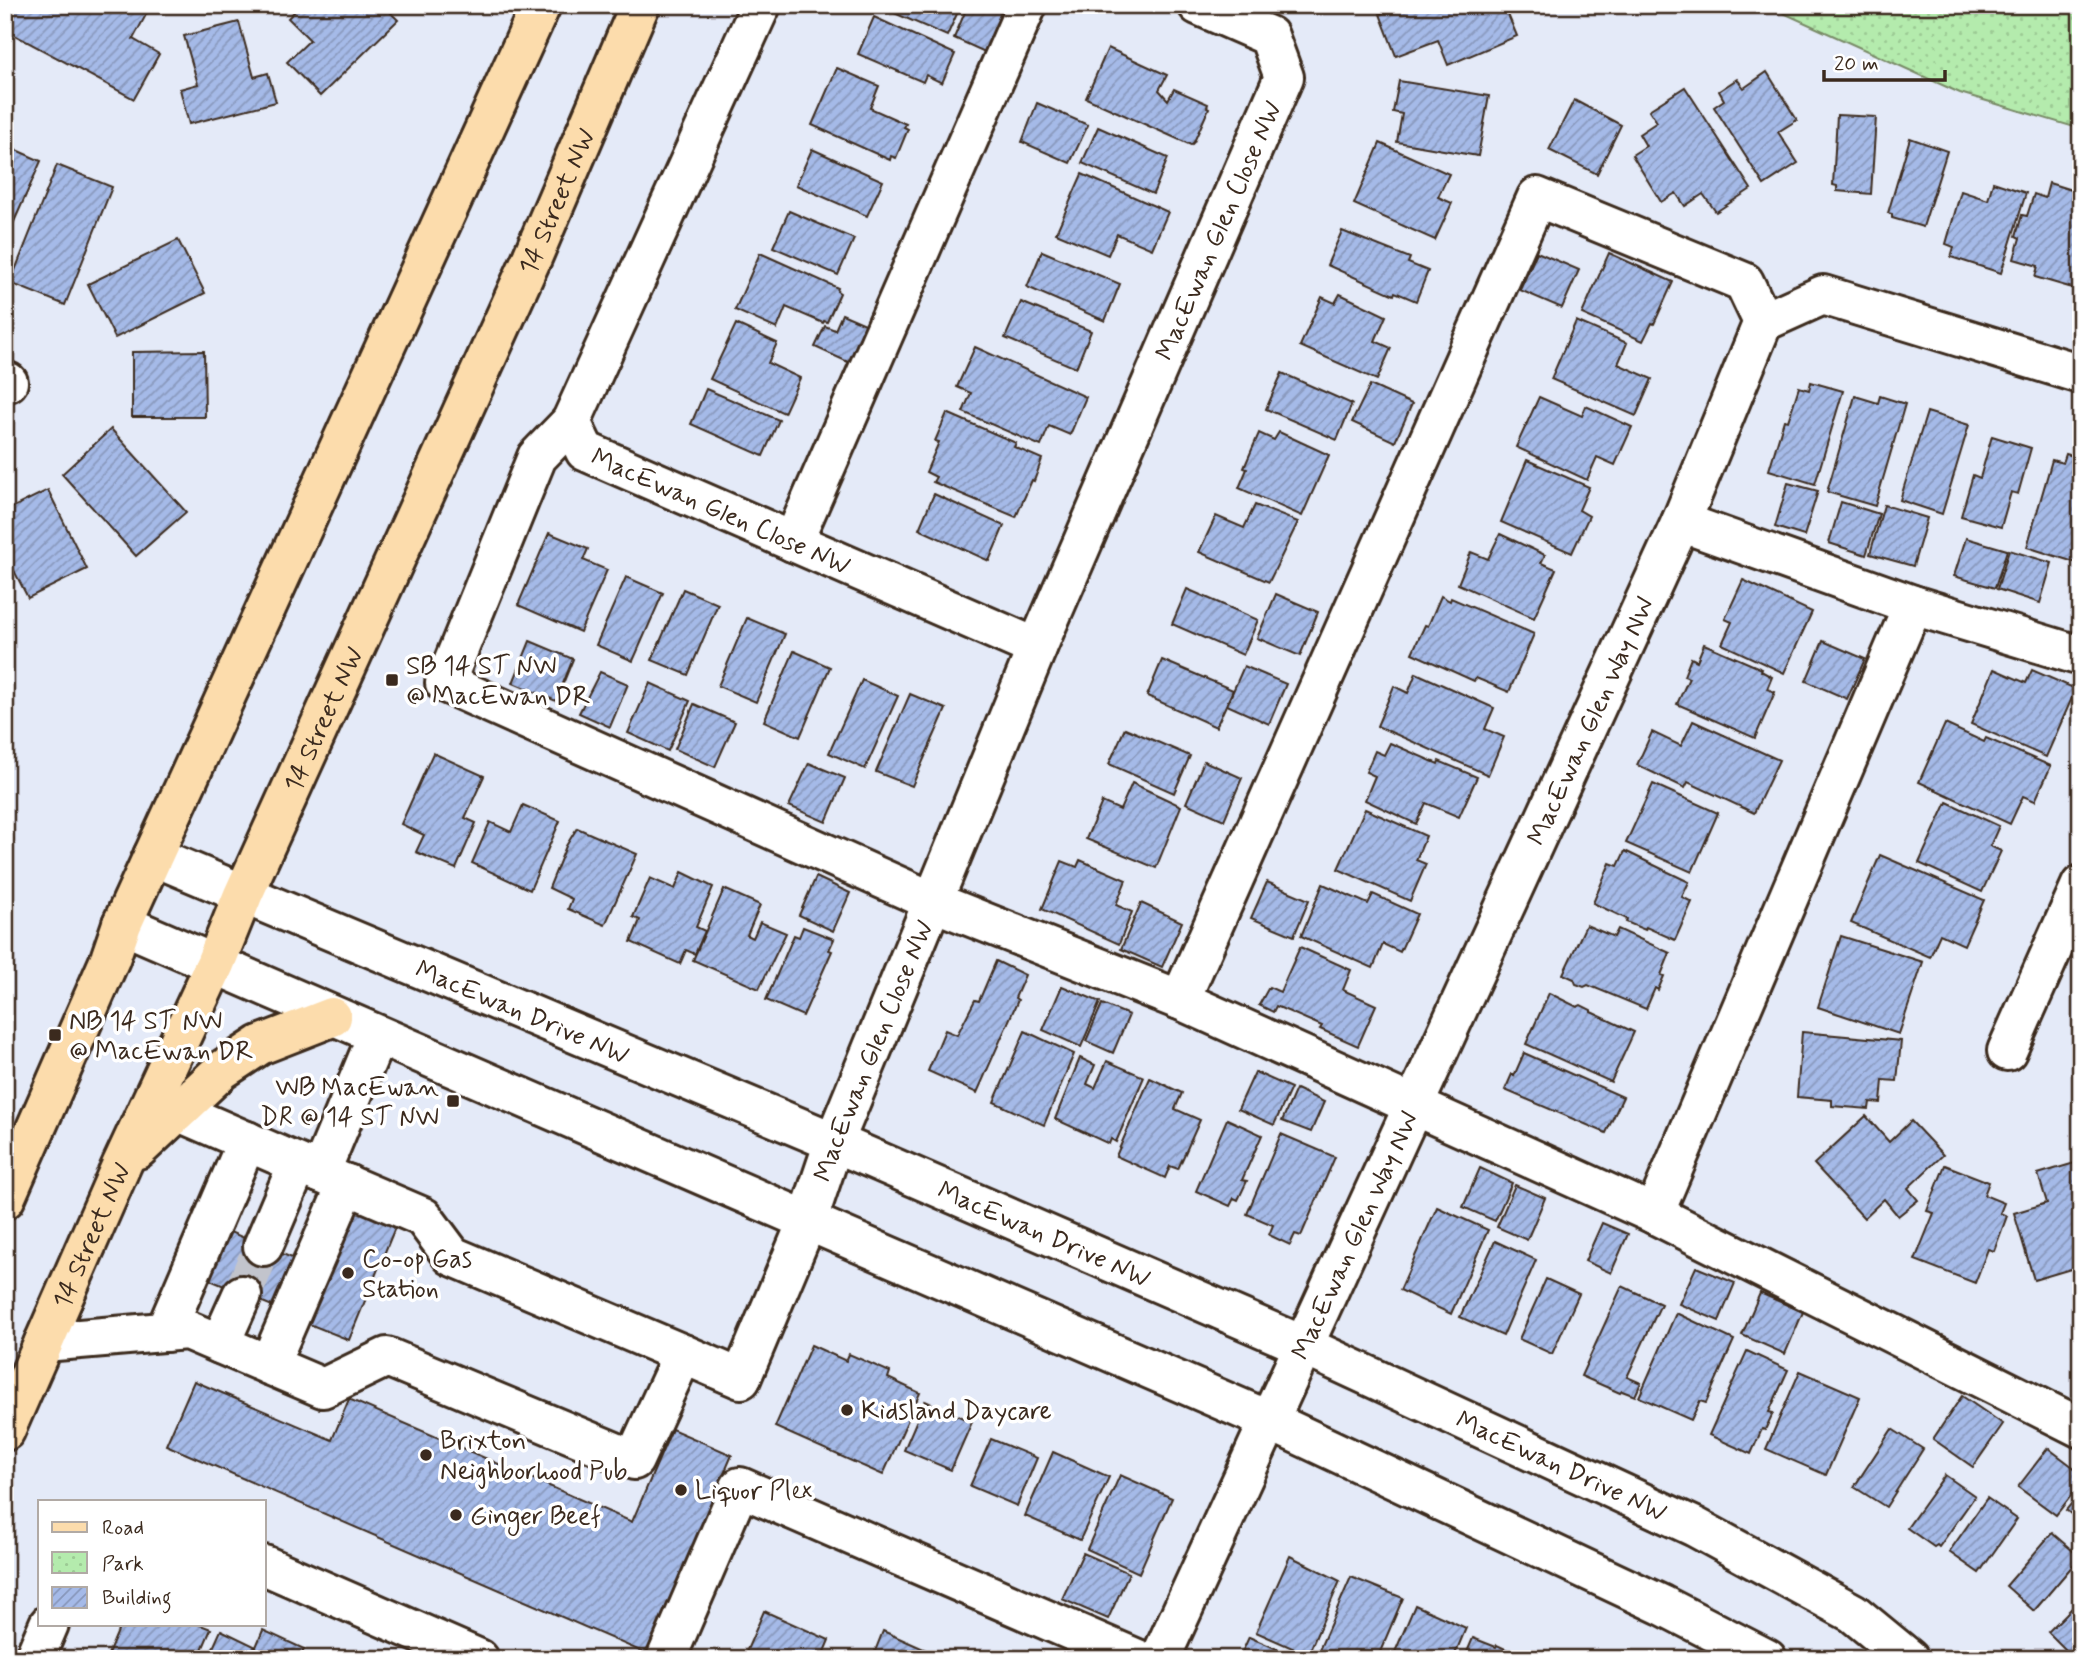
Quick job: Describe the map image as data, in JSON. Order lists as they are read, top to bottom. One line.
{"streets":{"main road":["14 Street NW"],"street":["MacEwan Glen Close NW","MacEwan Glen Way NW","MacEwan Drive NW"]},"crossings":[["14 Street NW","MacEwan Drive NW"],["MacEwan Glen Close NW","MacEwan Drive NW"],["MacEwan Glen Way NW","MacEwan Drive NW"]],"places":{"transit":["SB 14 ST NW @ MacEwan DR","NB 14 ST NW @ MacEwan DR","WB MacEwan DR @ 14 ST NW"],"other":["Co-op Gas Station","Kidsland Daycare","Brixton Neighborhood Pub","Liquor Plex","Ginger Beef"]},"legend":["Road","Park","Building"],"scale_bar":"20 m"}
